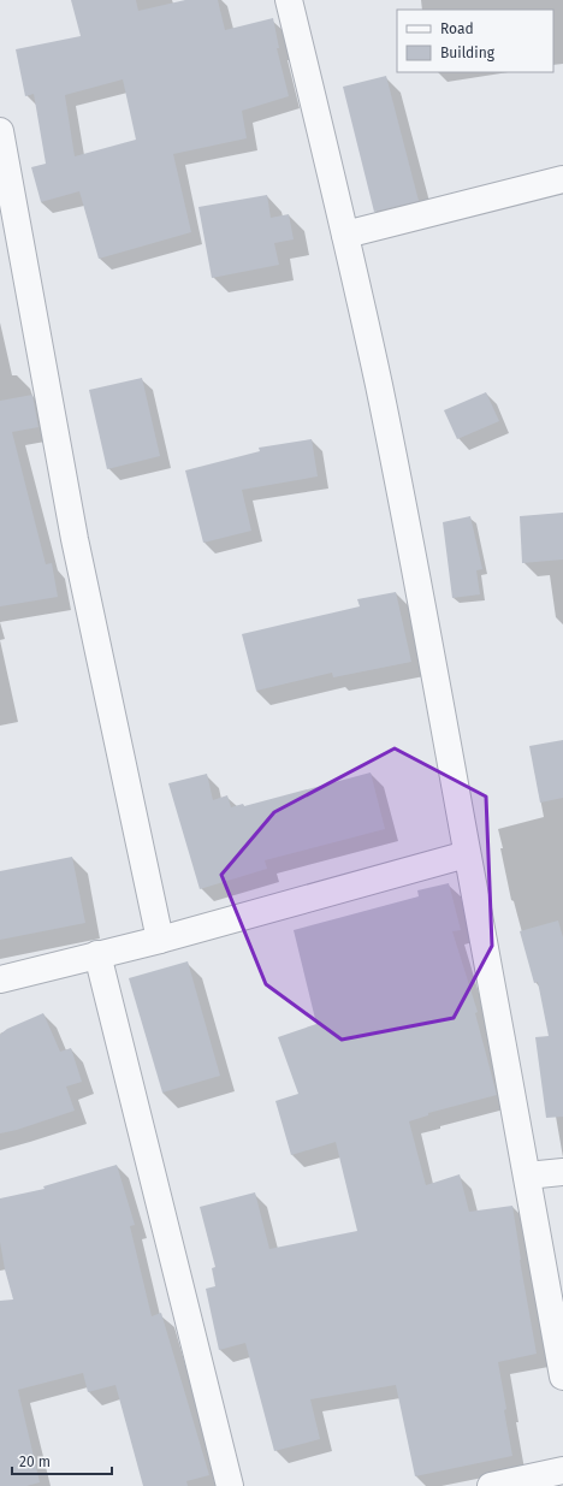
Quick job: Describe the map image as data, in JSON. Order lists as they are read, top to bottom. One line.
{"legend":["Road","Building"],"scale_bar":"20 m"}
